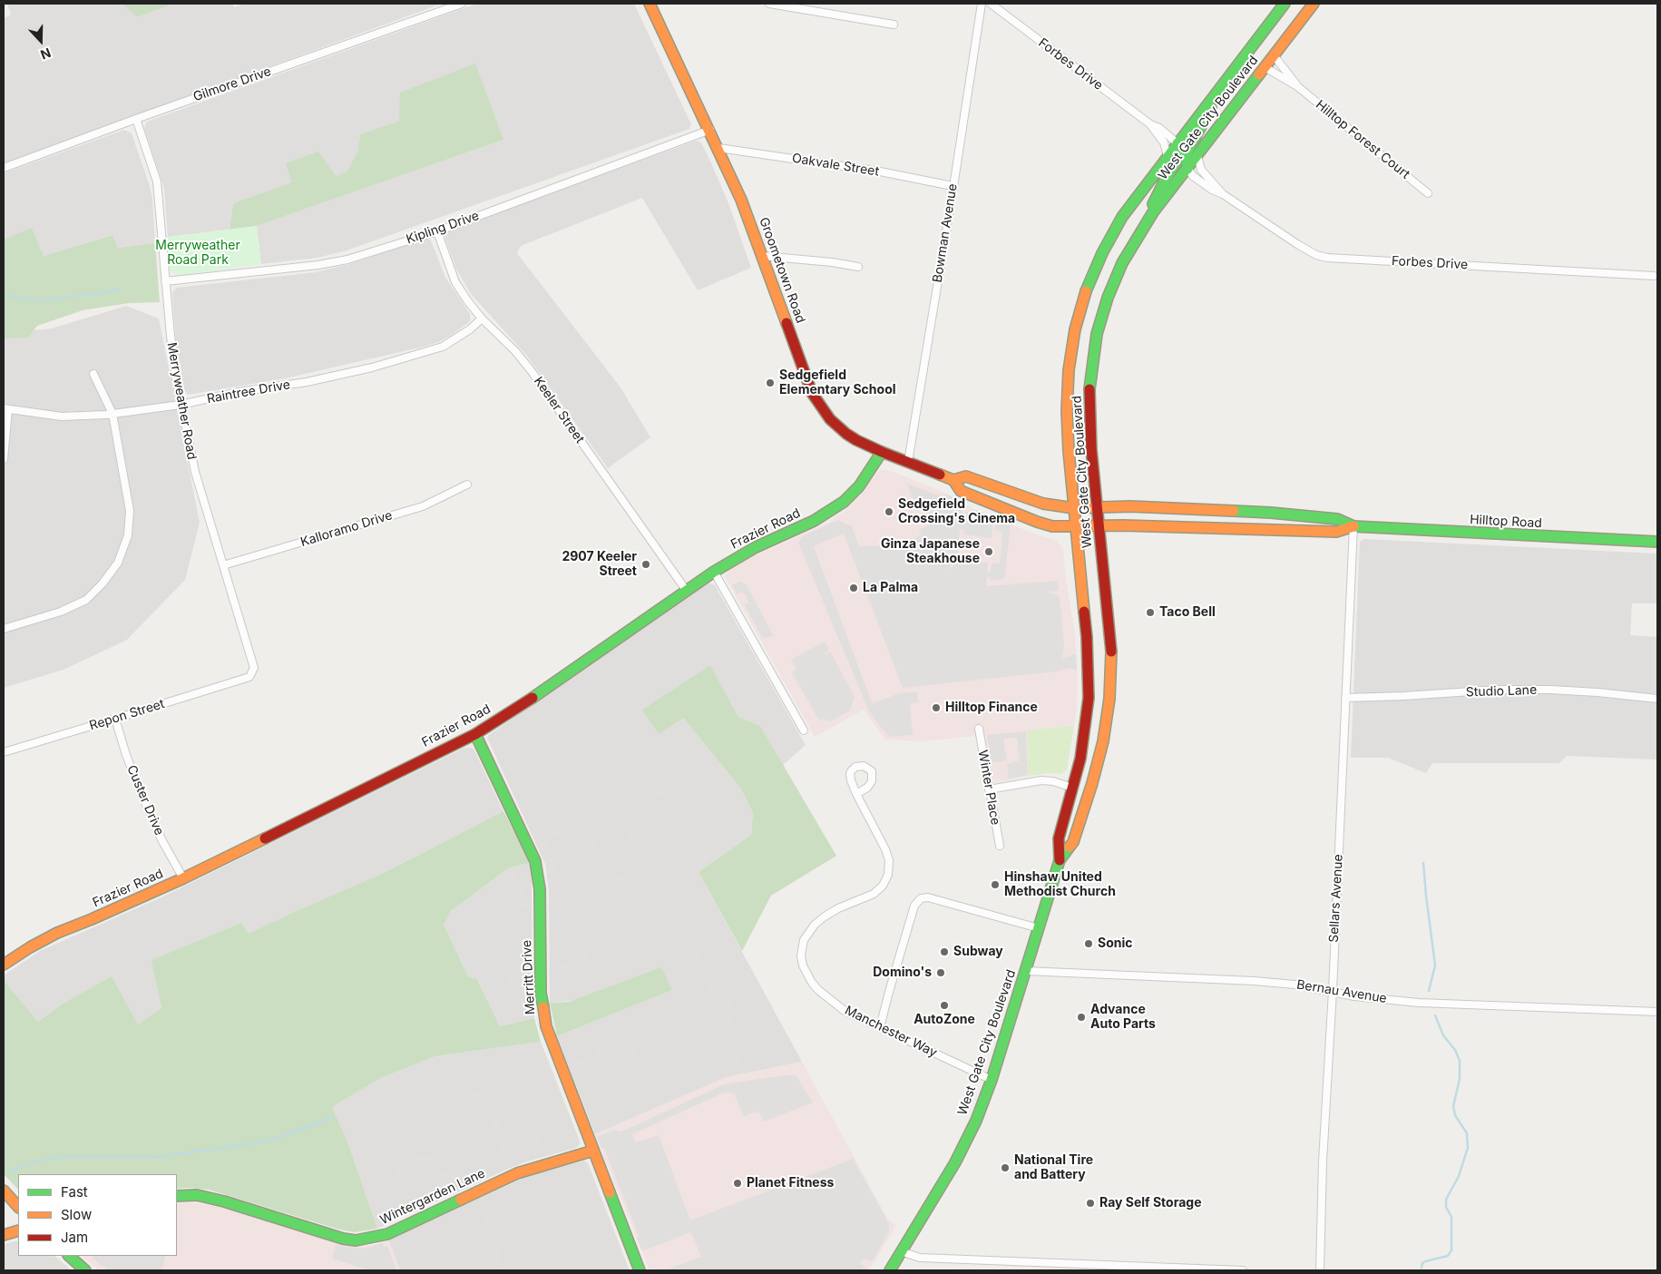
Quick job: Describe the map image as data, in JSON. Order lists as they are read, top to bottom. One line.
{"streets":{"main road":["West Gate City Boulevard","Groometown Road","Hilltop Road","Frazier Road","Merritt Drive","Wintergarden Lane"],"street":["Forbes Drive","Gilmore Drive","Hilltop Forest Court","Oakvale Street","Kipling Drive","Bowman Avenue","Raintree Drive","Merryweather Road","Keeler Street","Kalloramo Drive","Studio Lane","Repon Street","Winter Place","Custer Drive","Sellars Avenue","Bernau Avenue","Manchester Way"]},"crossings":[["Forbes Drive","West Gate City Boulevard"],["Gilmore Drive","Merryweather Road"],["West Gate City Boulevard","Hilltop Forest Court"],["West Gate City Boulevard","Groometown Road"],["West Gate City Boulevard","Hilltop Road"],["West Gate City Boulevard","Bernau Avenue"],["West Gate City Boulevard","Manchester Way"],["Oakvale Street","Bowman Avenue"],["Oakvale Street","Groometown Road"],["Kipling Drive","Groometown Road"],["Kipling Drive","Merryweather Road"],["Kipling Drive","Keeler Street"],["Bowman Avenue","Groometown Road"],["Groometown Road","Hilltop Road"],["Groometown Road","Frazier Road"],["Raintree Drive","Merryweather Road"],["Raintree Drive","Keeler Street"],["Merryweather Road","Kalloramo Drive"],["Merryweather Road","Repon Street"],["Keeler Street","Frazier Road"],["Hilltop Road","Sellars Avenue"],["Frazier Road","Custer Drive"],["Frazier Road","Merritt Drive"],["Studio Lane","Sellars Avenue"],["Repon Street","Custer Drive"],["Sellars Avenue","Bernau Avenue"],["Merritt Drive","Wintergarden Lane"]],"parks":["Merryweather Road Park"],"places":["Sedgefield Elementary School","Sedgefield Crossing's Cinema","Ginza Japanese Steakhouse","2907 Keeler Street","La Palma","Taco Bell","Hilltop Finance","Hinshaw United Methodist Church","Sonic","Subway","Domino's","AutoZone","Advance Auto Parts","National Tire and Battery","Planet Fitness","Ray Self Storage"],"legend":["Fast","Slow","Jam"],"north":"bottom"}
